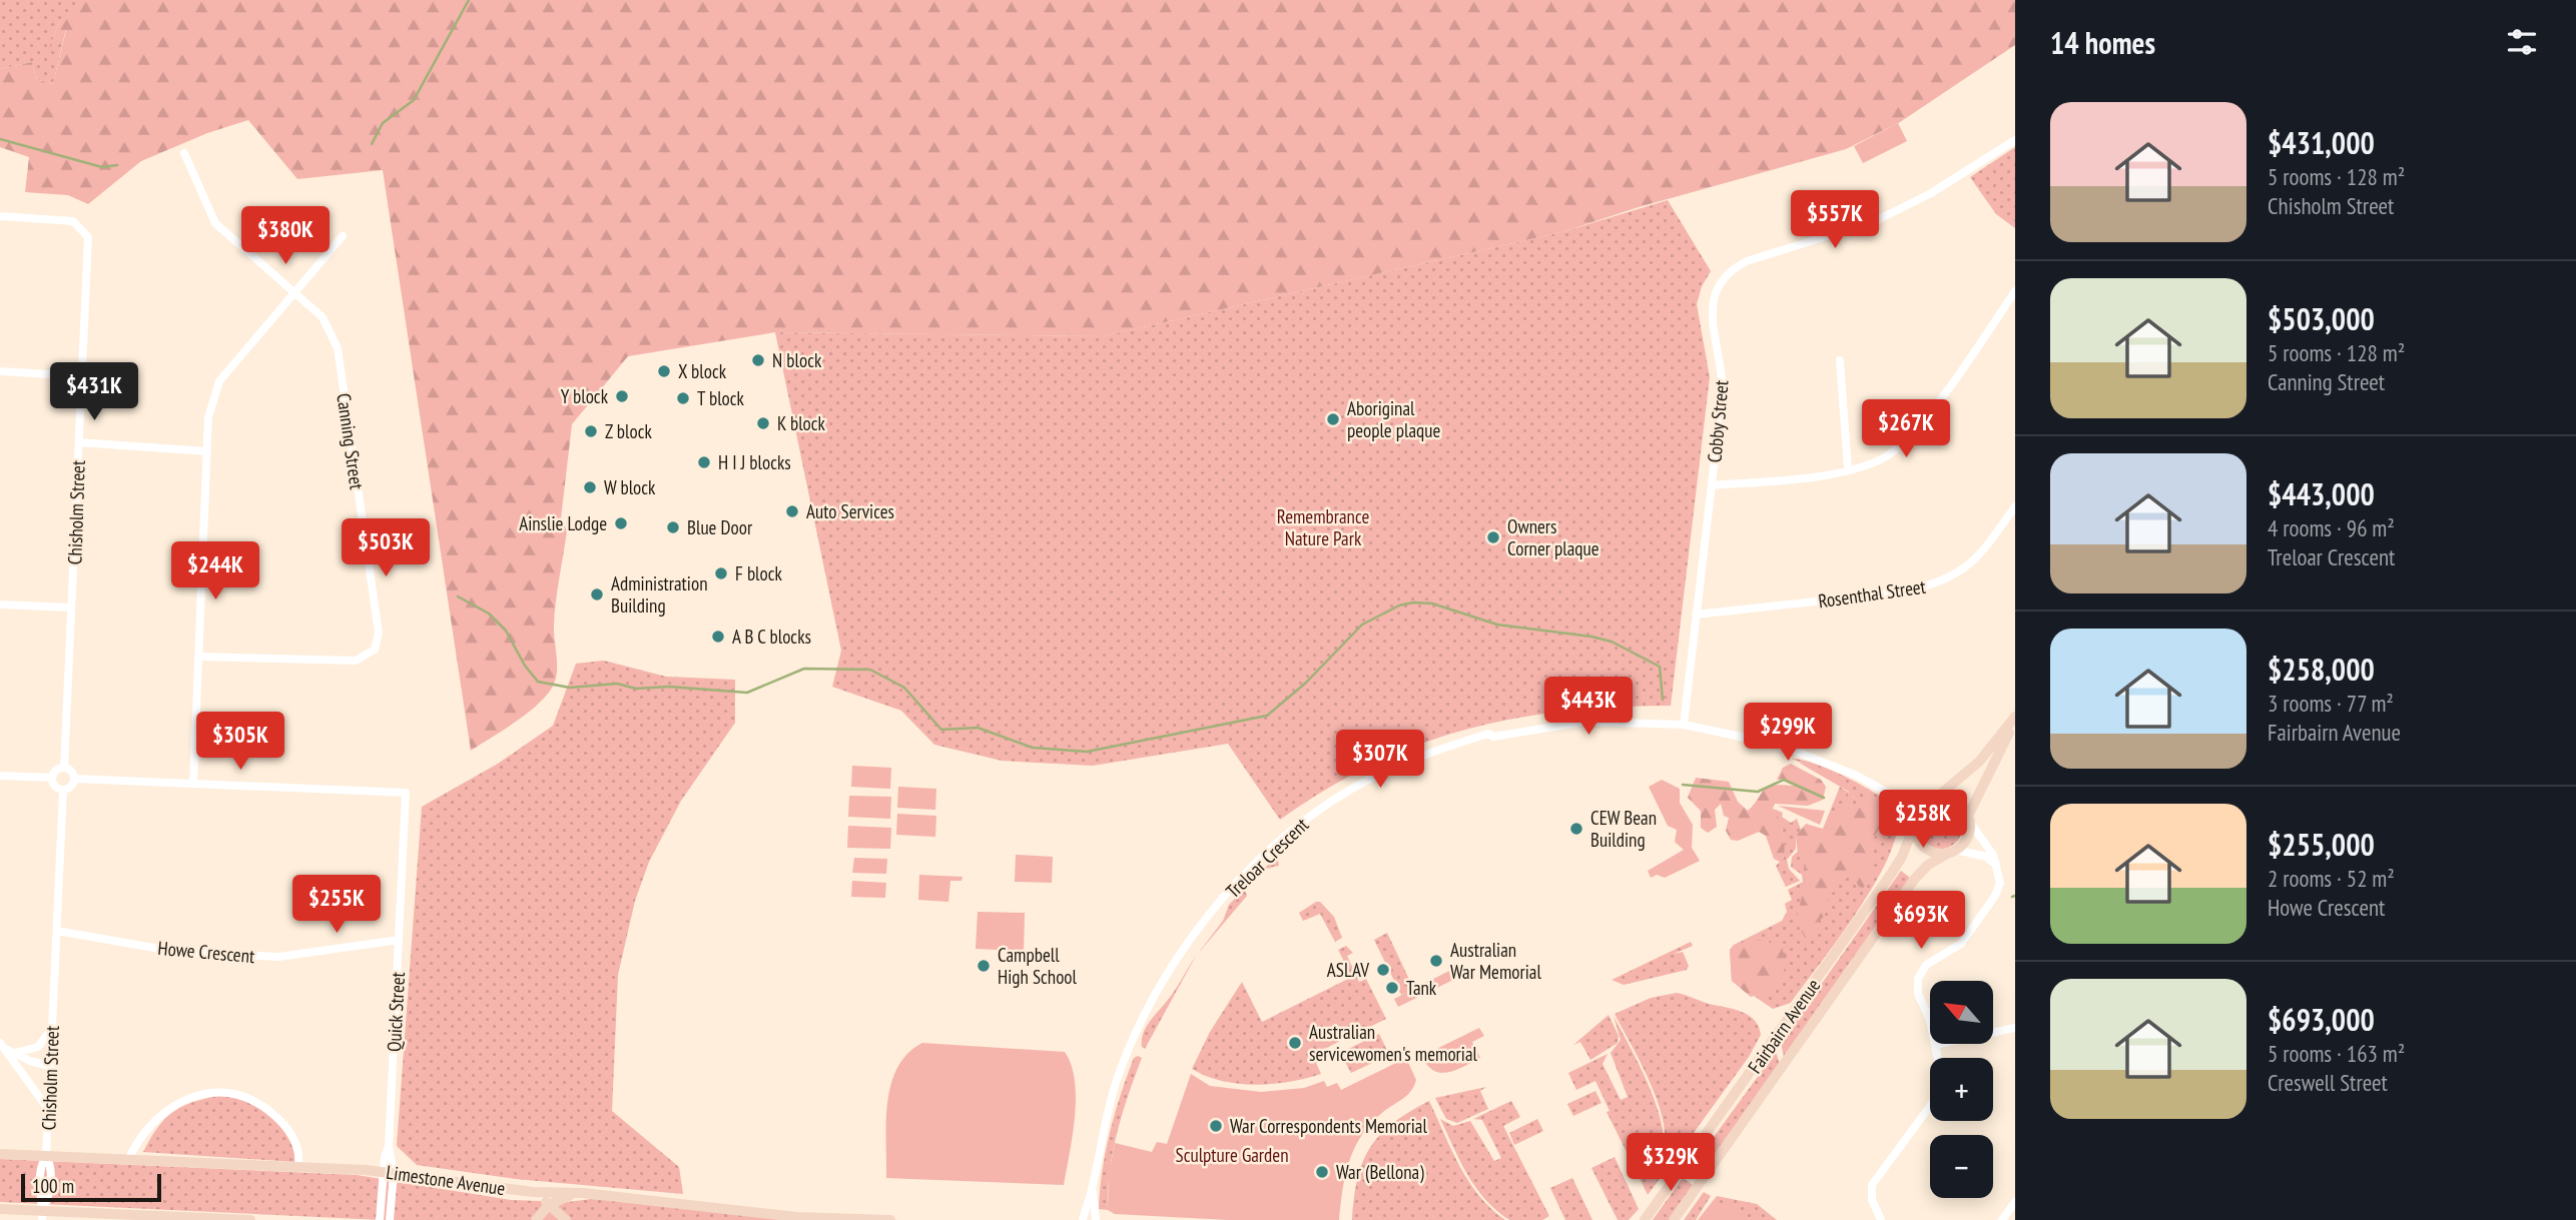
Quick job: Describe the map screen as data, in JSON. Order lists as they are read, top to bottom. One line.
{"streets":{"main road":["Fairbairn Avenue","Limestone Avenue"],"street":["Cobby Street","Canning Street","Chisholm Street","Rosenthal Street","Treloar Crescent","Howe Crescent","Quick Street"]},"crossings":[["Cobby Street","Rosenthal Street"],["Cobby Street","Treloar Crescent"],["Chisholm Street","Howe Crescent"],["Chisholm Street","Limestone Avenue"],["Treloar Crescent","Fairbairn Avenue"],["Howe Crescent","Quick Street"],["Quick Street","Limestone Avenue"]],"parks":["Remembrance Nature Park","Sculpture Garden"],"places":["N block","X block","Y block","T block","Aboriginal people plaque","K block","Z block","H I J blocks","W block","Auto Services","Ainslie Lodge","Blue Door","Owners Corner plaque","F block","Administration Building","A B C blocks","CEW Bean Building","Australian War Memorial","Campbell High School","ASLAV","Tank","Australian servicewomen's memorial","War Correspondents Memorial","War (Bellona)"],"scale_bar":"100 m","north":"top left","page":{"heading":"14 homes","list":[{"name":"$431,000","note":"5 rooms · 128 m² · Chisholm Street"},{"name":"$503,000","note":"5 rooms · 128 m² · Canning Street"},{"name":"$443,000","note":"4 rooms · 96 m² · Treloar Crescent"},{"name":"$258,000","note":"3 rooms · 77 m² · Fairbairn Avenue"},{"name":"$255,000","note":"2 rooms · 52 m² · Howe Crescent"},{"name":"$693,000","note":"5 rooms · 163 m² · Creswell Street"}],"price":["$557K","$380K","$431K","$267K","$503K","$244K","$443K","$299K","$305K","$307K","$258K","$255K","$693K","$329K"],"map_buttons":["+","−"],"scale":"100 m"}}
